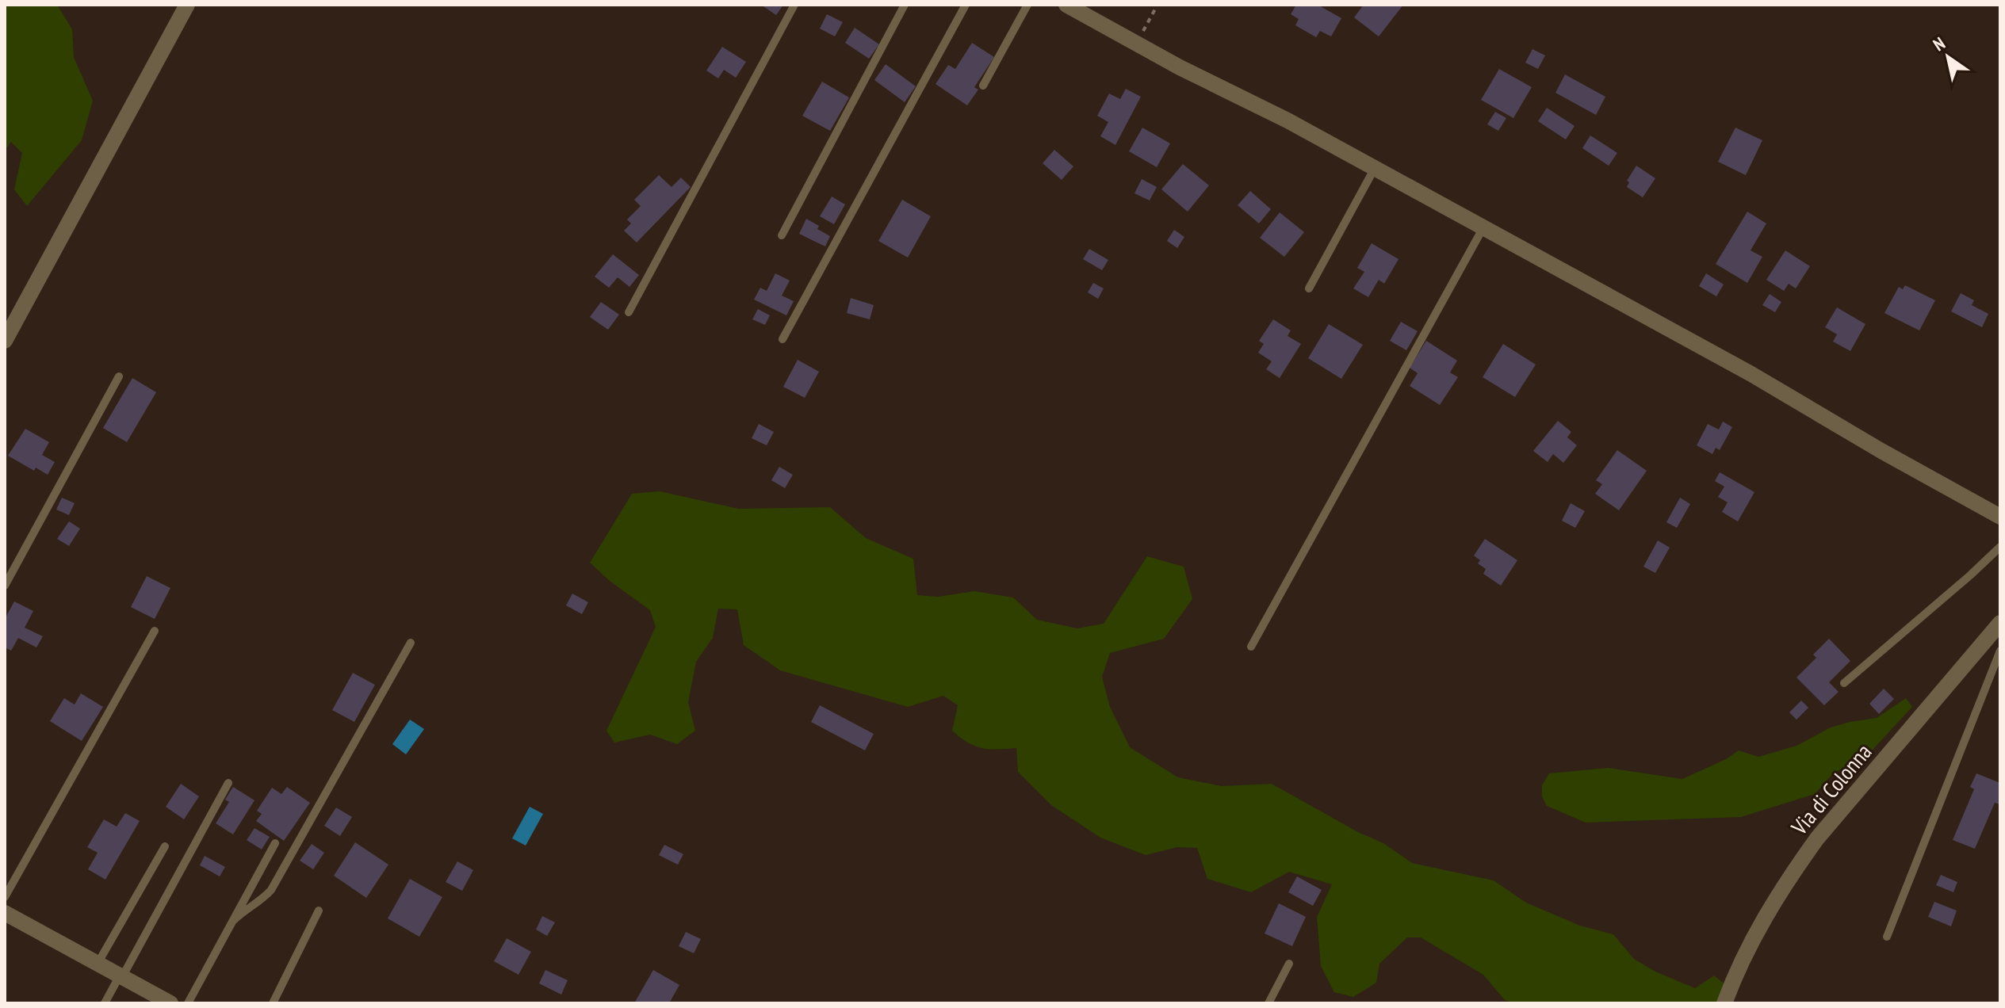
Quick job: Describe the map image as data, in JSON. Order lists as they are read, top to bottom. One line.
{"streets":{"street":["Via di Colonna"]},"north":"top left"}
